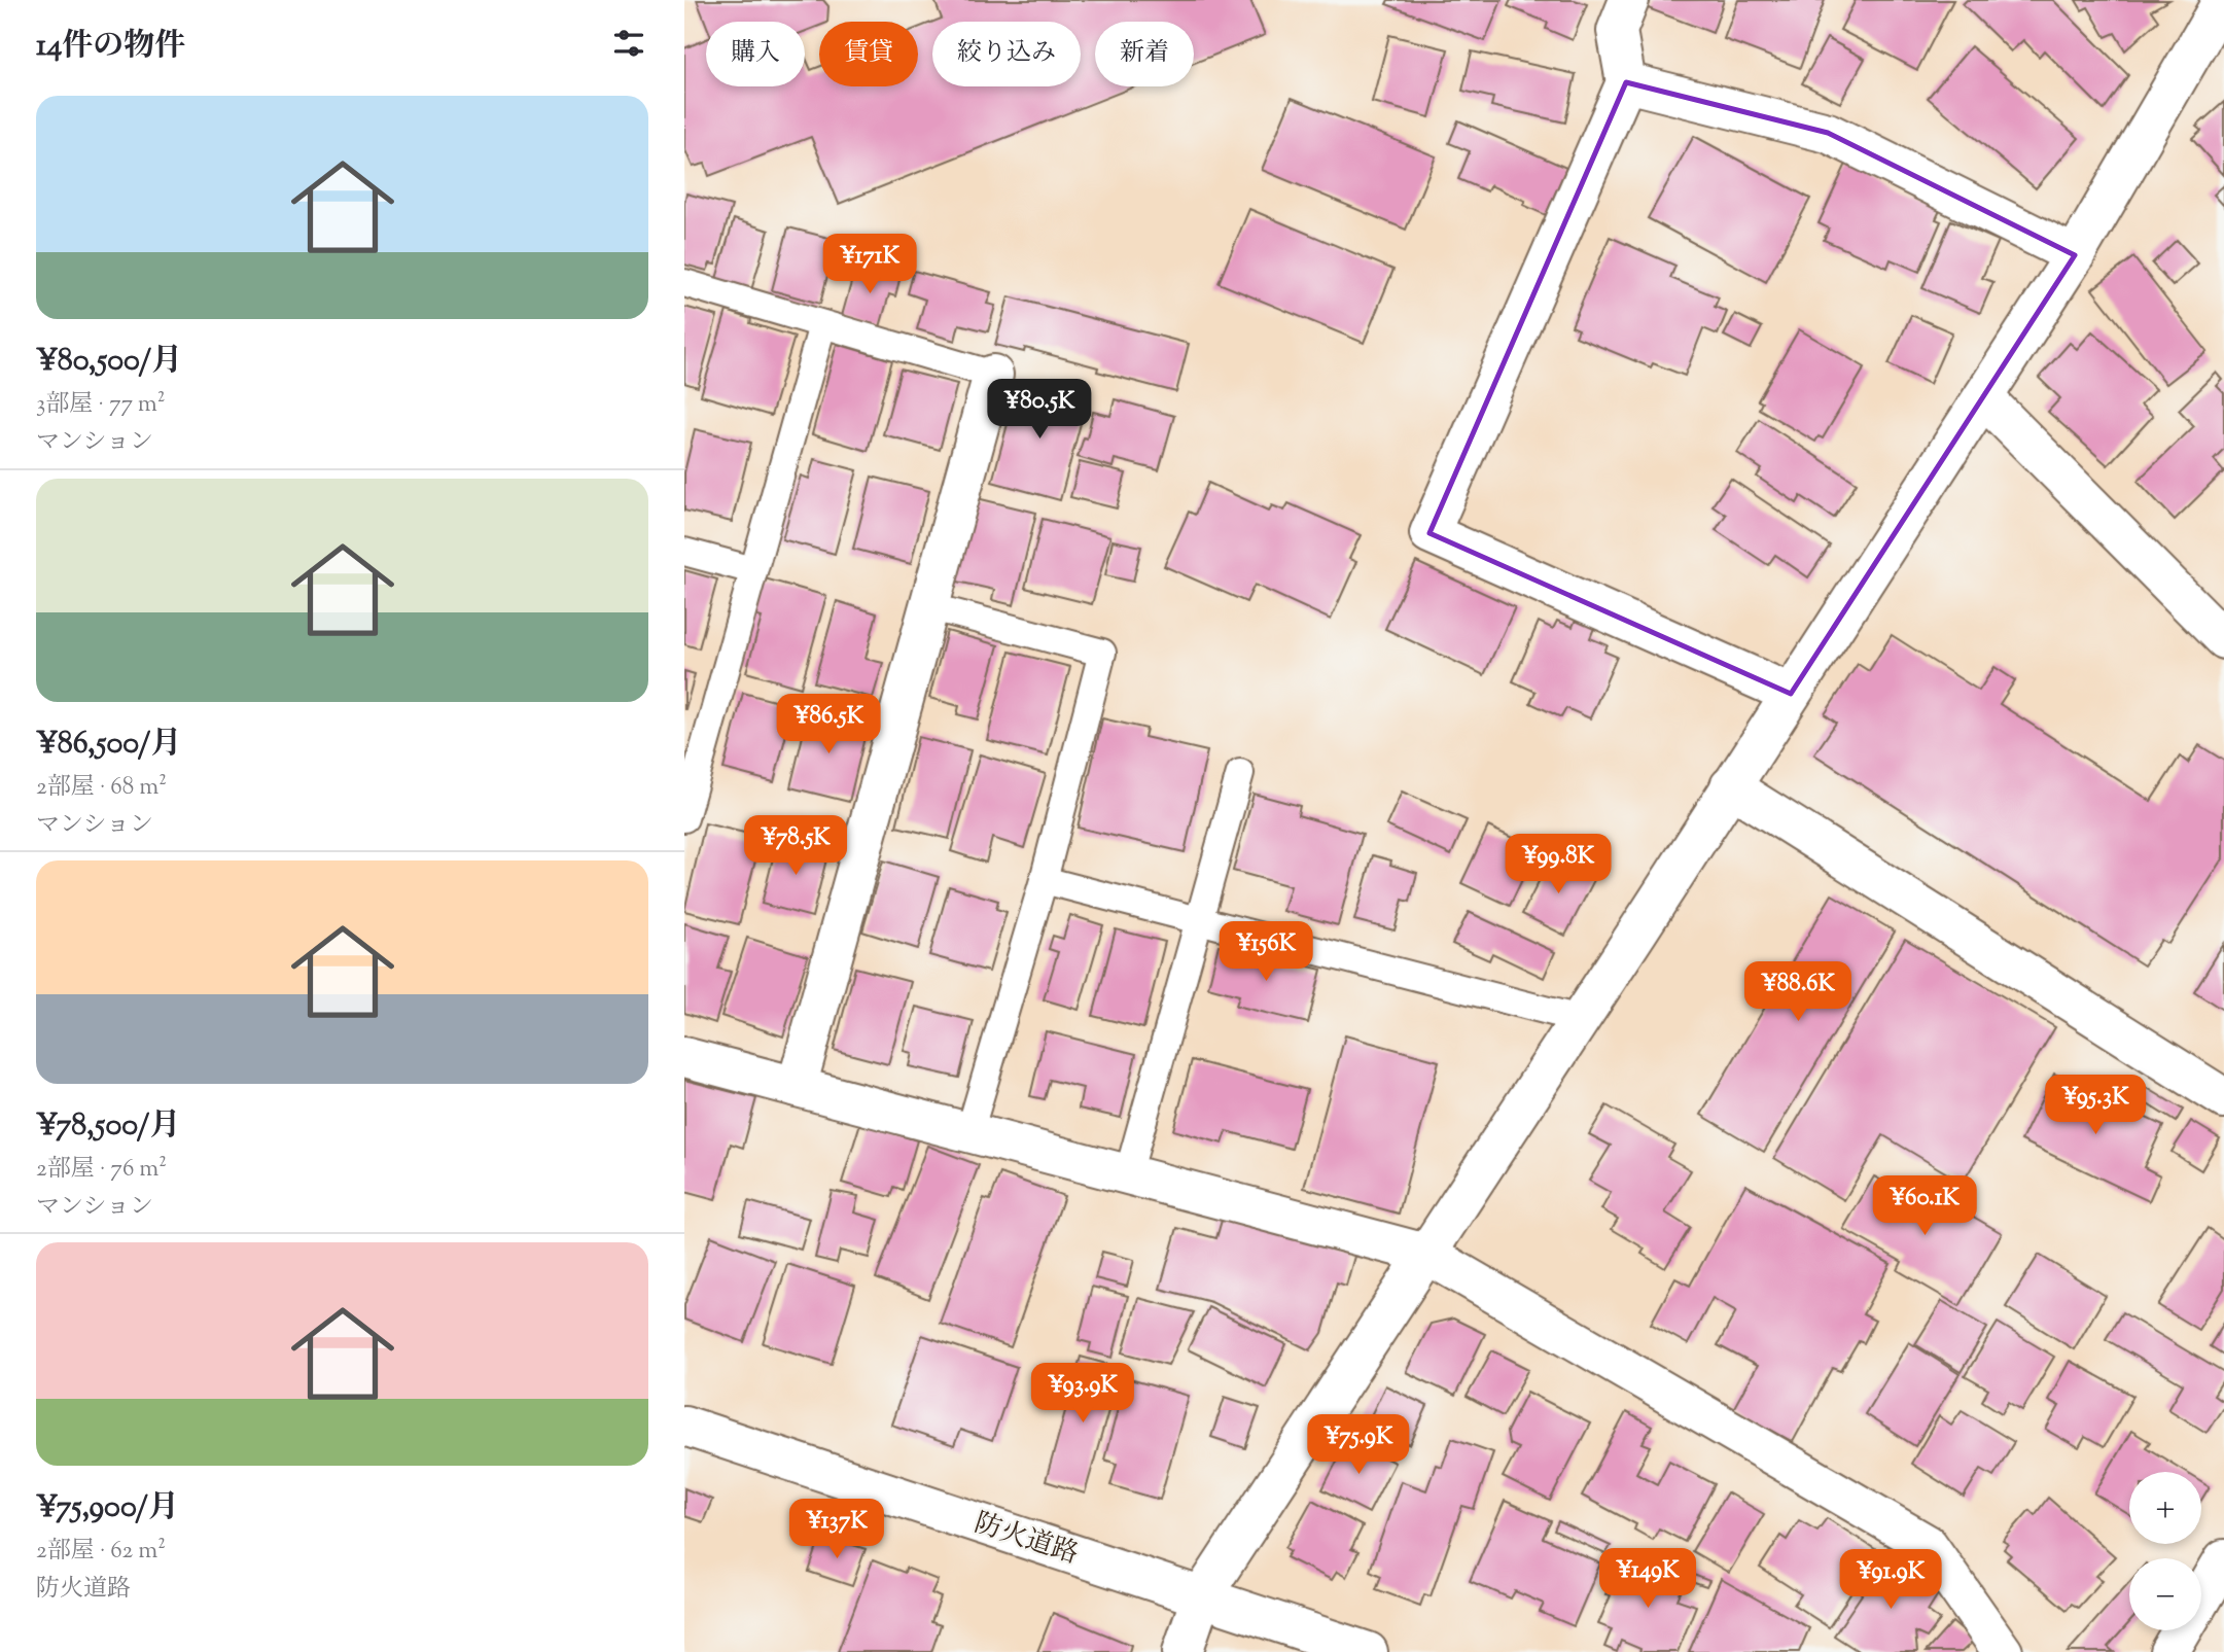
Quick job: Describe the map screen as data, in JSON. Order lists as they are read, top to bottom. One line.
{"streets":{"street":["防火道路"]},"page":{"heading":"14件の物件","chip":["購入","賃貸","絞り込み","新着"],"list":[{"name":"¥80,500/月","note":"3部屋 · 77 m² · マンション"},{"name":"¥86,500/月","note":"2部屋 · 68 m² · マンション"},{"name":"¥78,500/月","note":"2部屋 · 76 m² · マンション"},{"name":"¥75,900/月","note":"2部屋 · 62 m² · 防火道路"}],"price":["¥171K","¥80.5K","¥86.5K","¥78.5K","¥99.8K","¥156K","¥88.6K","¥95.3K","¥60.1K","¥93.9K","¥75.9K","¥137K","¥149K","¥91.9K"],"map_buttons":["+","−"]}}
